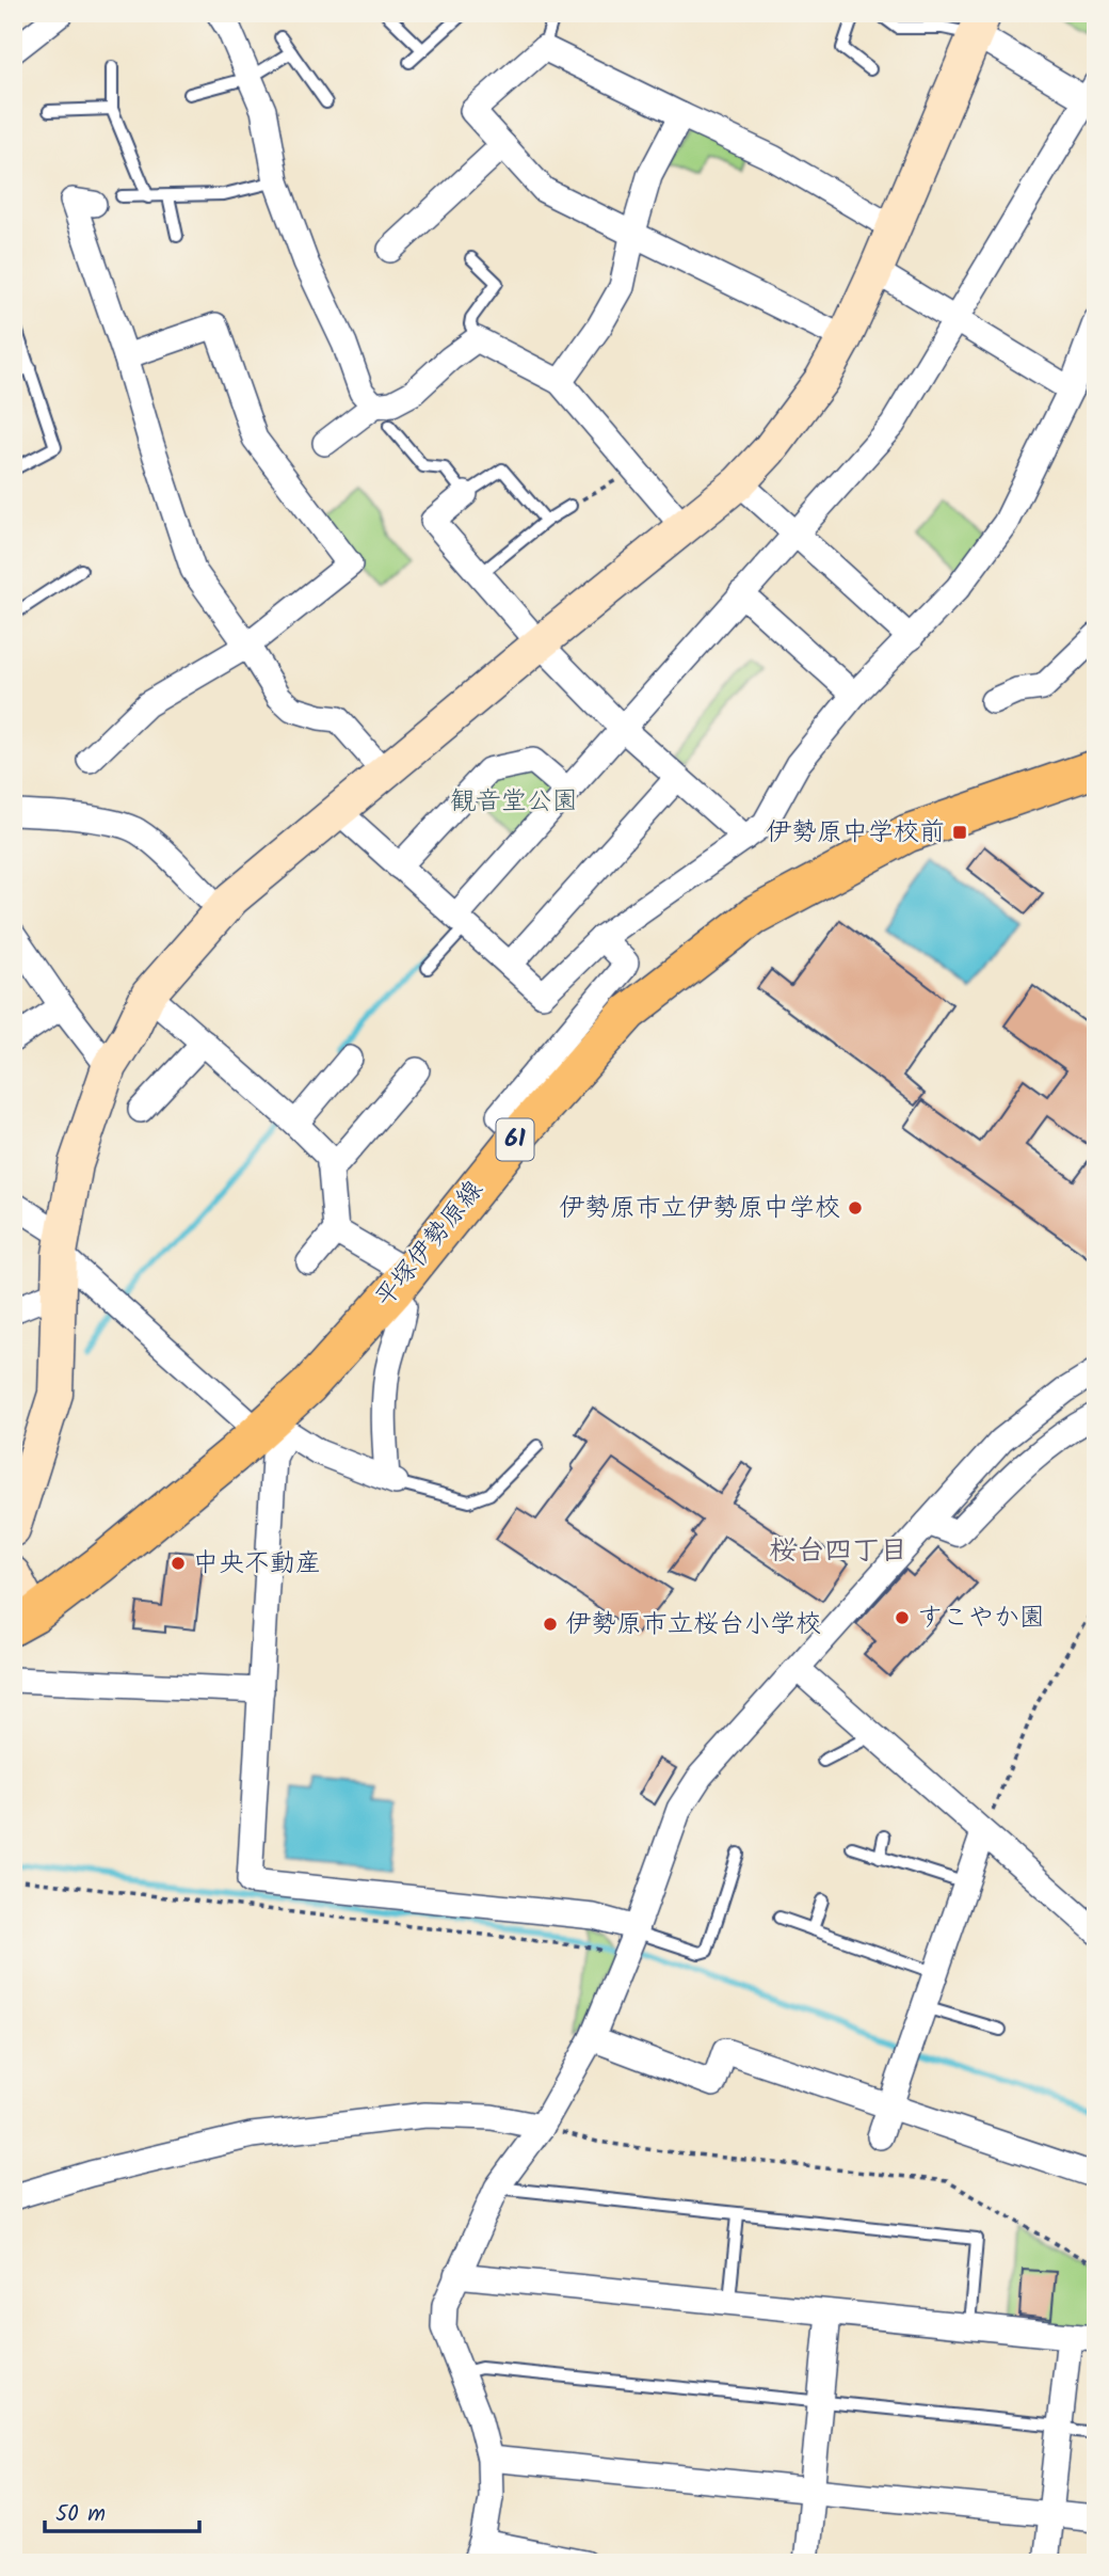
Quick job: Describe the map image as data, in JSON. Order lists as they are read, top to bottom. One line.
{"streets":{"main road":["61","平塚伊勢原線"]},"districts":["桜台四丁目"],"parks":["観音堂公園"],"places":{"transit":["伊勢原中学校前"],"other":["伊勢原市立伊勢原中学校","中央不動産","すこやか園","伊勢原市立桜台小学校"]},"scale_bar":"50 m"}
